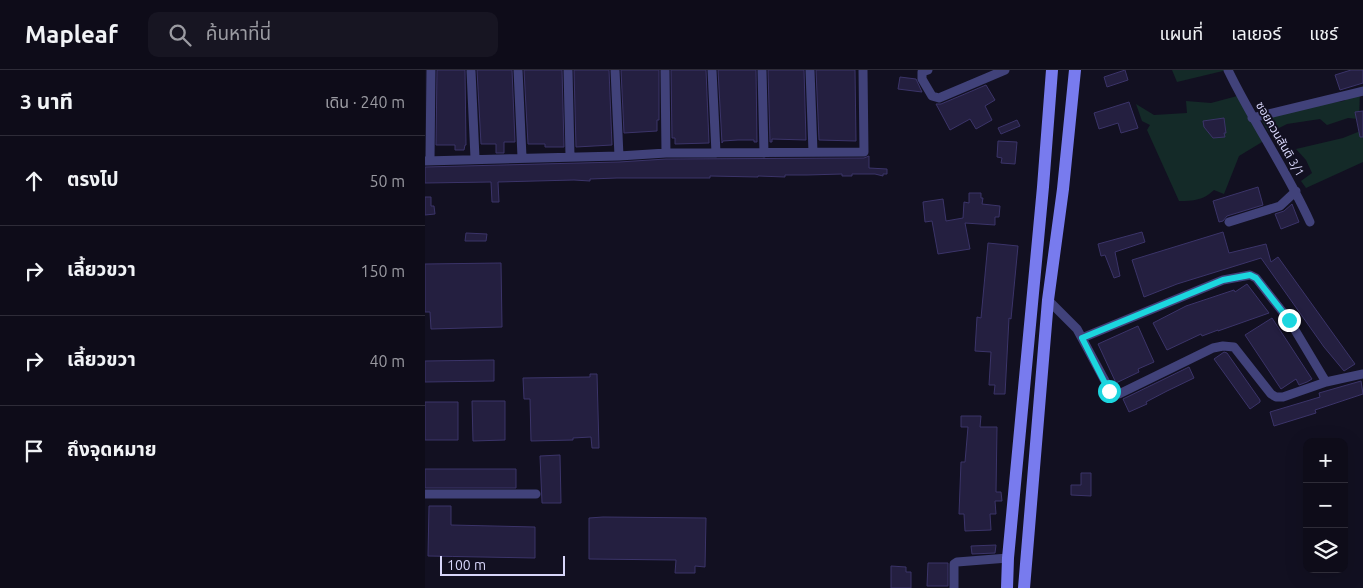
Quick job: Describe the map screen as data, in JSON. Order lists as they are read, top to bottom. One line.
{"streets":{"street":["ซอยควนสันติ 3/1"]},"scale_bar":"100 m","page":{"header":"Mapleaf","search":"ค้นหาที่นี่","nav":["แผนที่","เลเยอร์","แชร์"],"heading":["3 นาที","เดิน · 240 m"],"list":[["ตรงไป","50 m"],["เลี้ยวขวา","150 m"],["เลี้ยวขวา","40 m"],"ถึงจุดหมาย"],"map_buttons":["+","−"],"scale":"100 m"}}
